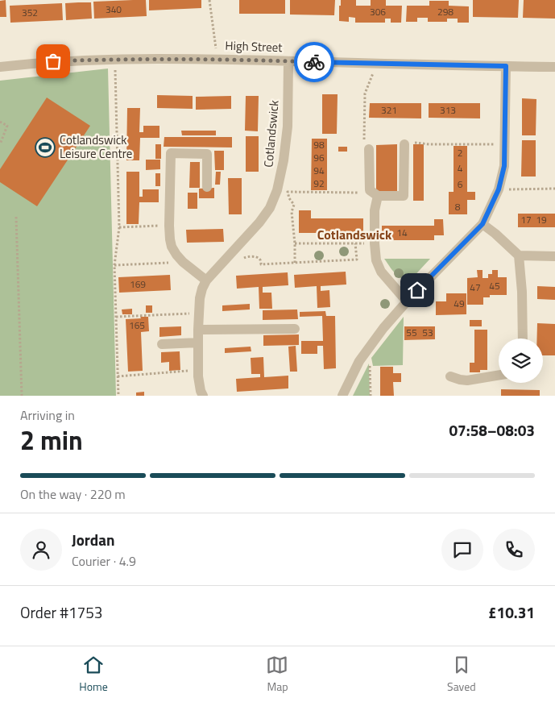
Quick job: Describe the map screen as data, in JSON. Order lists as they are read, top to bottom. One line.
{"streets":{"street":["High Street","Cotlandswick"]},"crossings":[["High Street","Cotlandswick"]],"districts":["Cotlandswick"],"places":{"sports":["Cotlandswick Leisure Centre"]},"house_numbers":["340","306","298","352","321","313","98","2","96","4","94","92","6","8","17","19","14","169","45","47","49","165","55","53"],"page":{"heading":["2 min","Arriving in","07:58–08:03"],"panel":["Jordan","Courier · 4.9","Order #1753","£10.31"],"bar":"On the way · 220 m","tabs":["Home","Map","Saved"]}}
